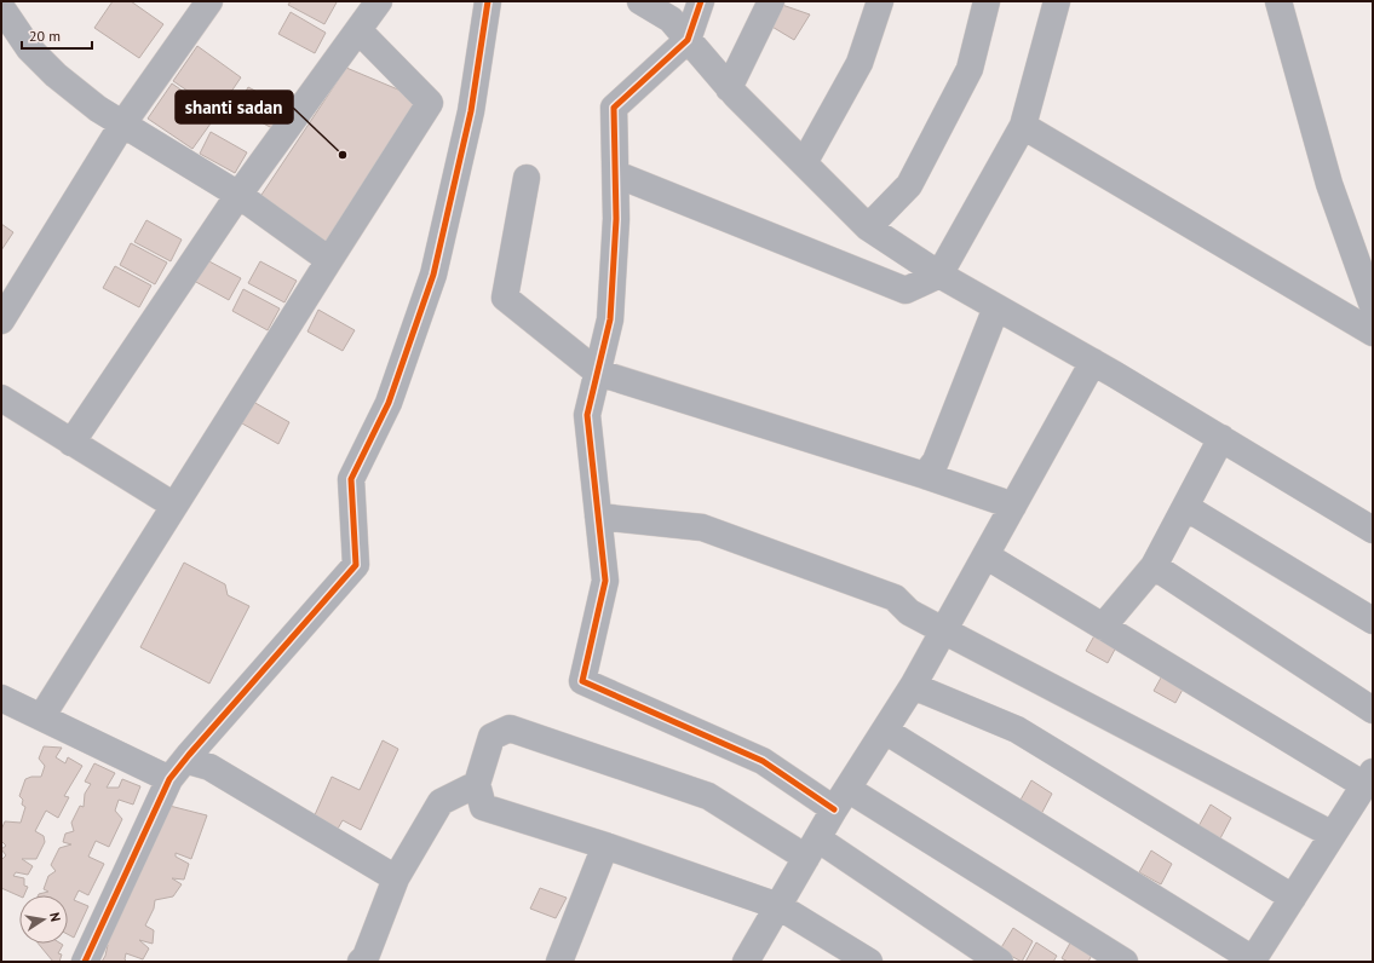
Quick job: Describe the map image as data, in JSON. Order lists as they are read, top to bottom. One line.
{"places":["shanti sadan"],"scale_bar":"20 m","north":"right"}
